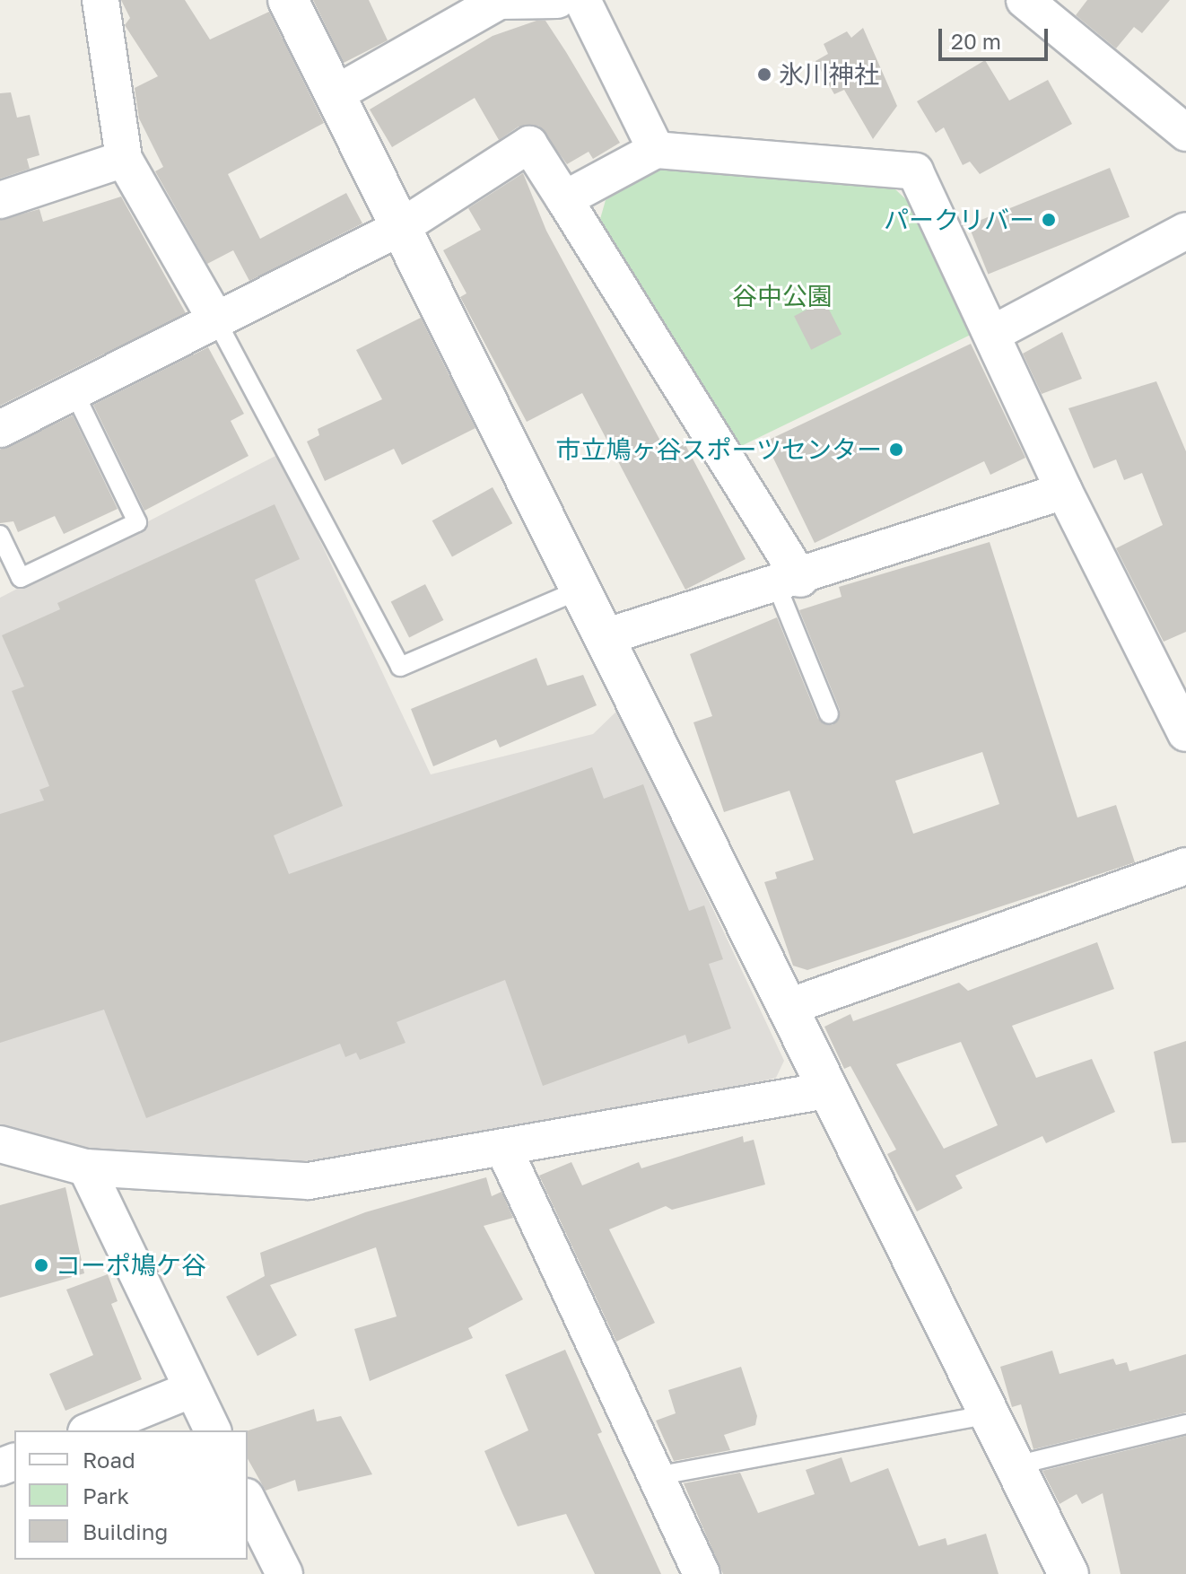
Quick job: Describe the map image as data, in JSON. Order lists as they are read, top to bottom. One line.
{"parks":["谷中公園"],"places":["氷川神社","パークリバー","市立鳩ヶ谷スポーツセンター","コーポ鳩ケ谷"],"legend":["Road","Park","Building"],"scale_bar":"20 m"}
